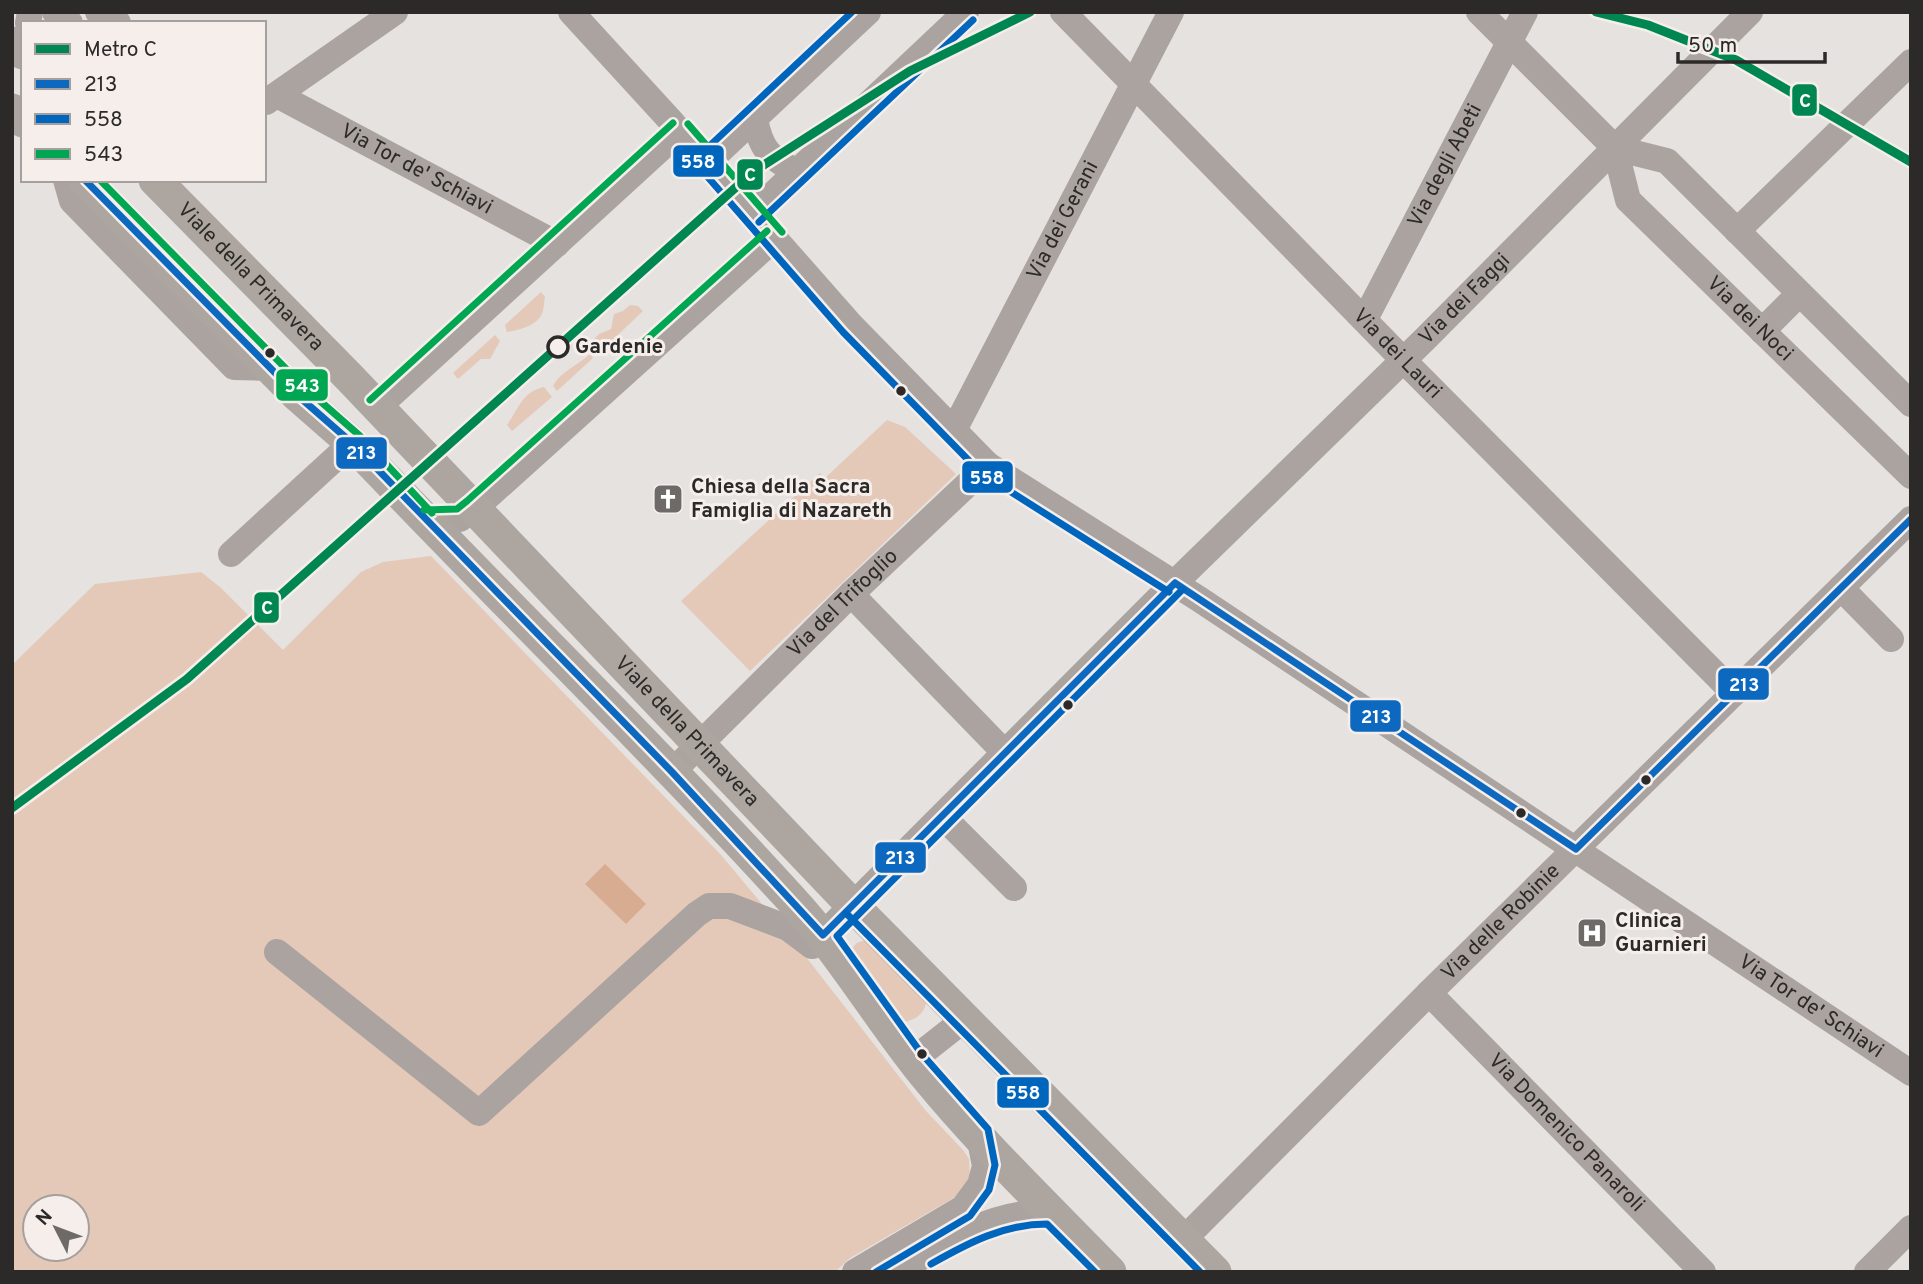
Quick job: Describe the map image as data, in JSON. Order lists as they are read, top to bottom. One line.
{"streets":{"main road":["Viale della Primavera"],"street":["Via degli Abeti","Via Tor de' Schiavi","Via dei Gerani","Via dei Faggi","Via dei Noci","Via dei Lauri","Via del Trifoglio","Via delle Robinie","Via Domenico Panaroli"]},"crossings":[["Via degli Abeti","Via dei Lauri"],["Via Tor de' Schiavi","Via dei Gerani"],["Via Tor de' Schiavi","Via dei Faggi"],["Via Tor de' Schiavi","Via del Trifoglio"],["Via Tor de' Schiavi","Via delle Robinie"],["Via dei Gerani","Via dei Lauri"],["Viale della Primavera","Via dei Faggi"],["Viale della Primavera","Via del Trifoglio"],["Viale della Primavera","Via delle Robinie"],["Via dei Faggi","Via dei Noci"],["Via dei Faggi","Via dei Lauri"],["Via dei Lauri","Via delle Robinie"],["Via delle Robinie","Via Domenico Panaroli"]],"places":{"other":["Gardenie"],"church":["Chiesa della Sacra Famiglia di Nazareth"],"hospital":["Clinica Guarnieri"]},"lines":["metro line C","transit line 558","transit line 543","transit line 213"],"legend":["Metro C","213","558","543"],"scale_bar":"50 m","north":"top left"}
